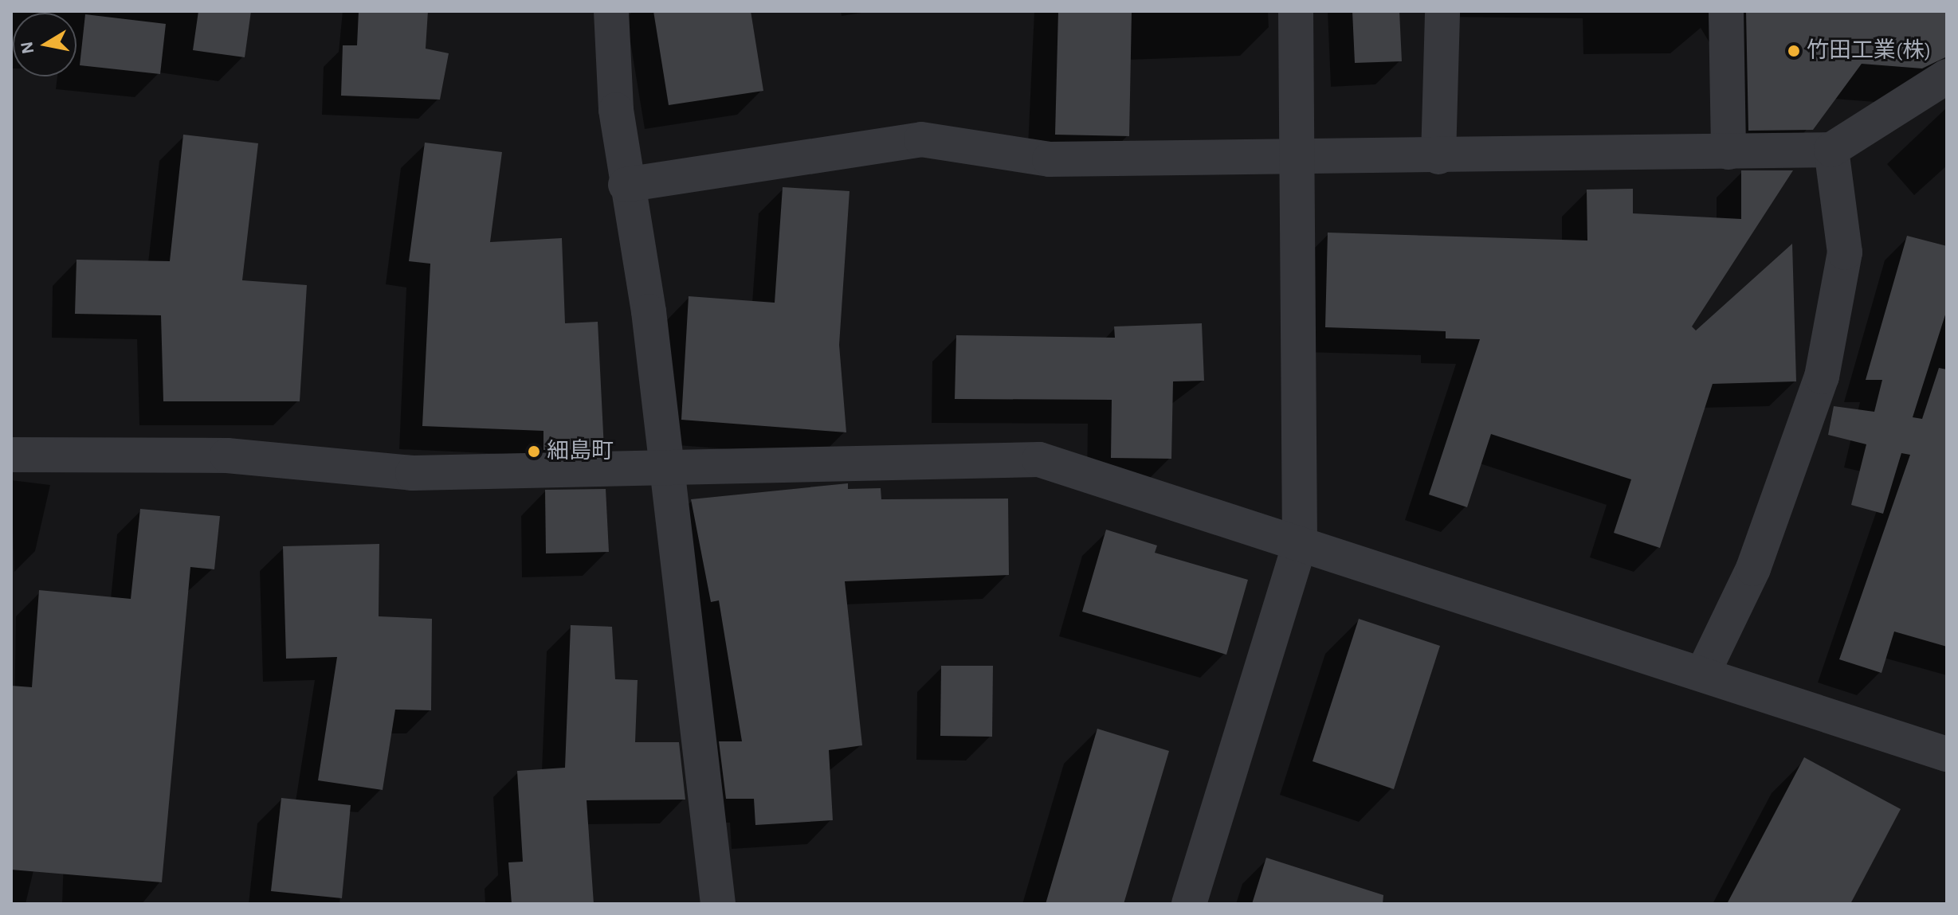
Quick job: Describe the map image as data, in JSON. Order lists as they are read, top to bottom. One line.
{"places":["竹田工業(株)","細島町"],"north":"left"}
